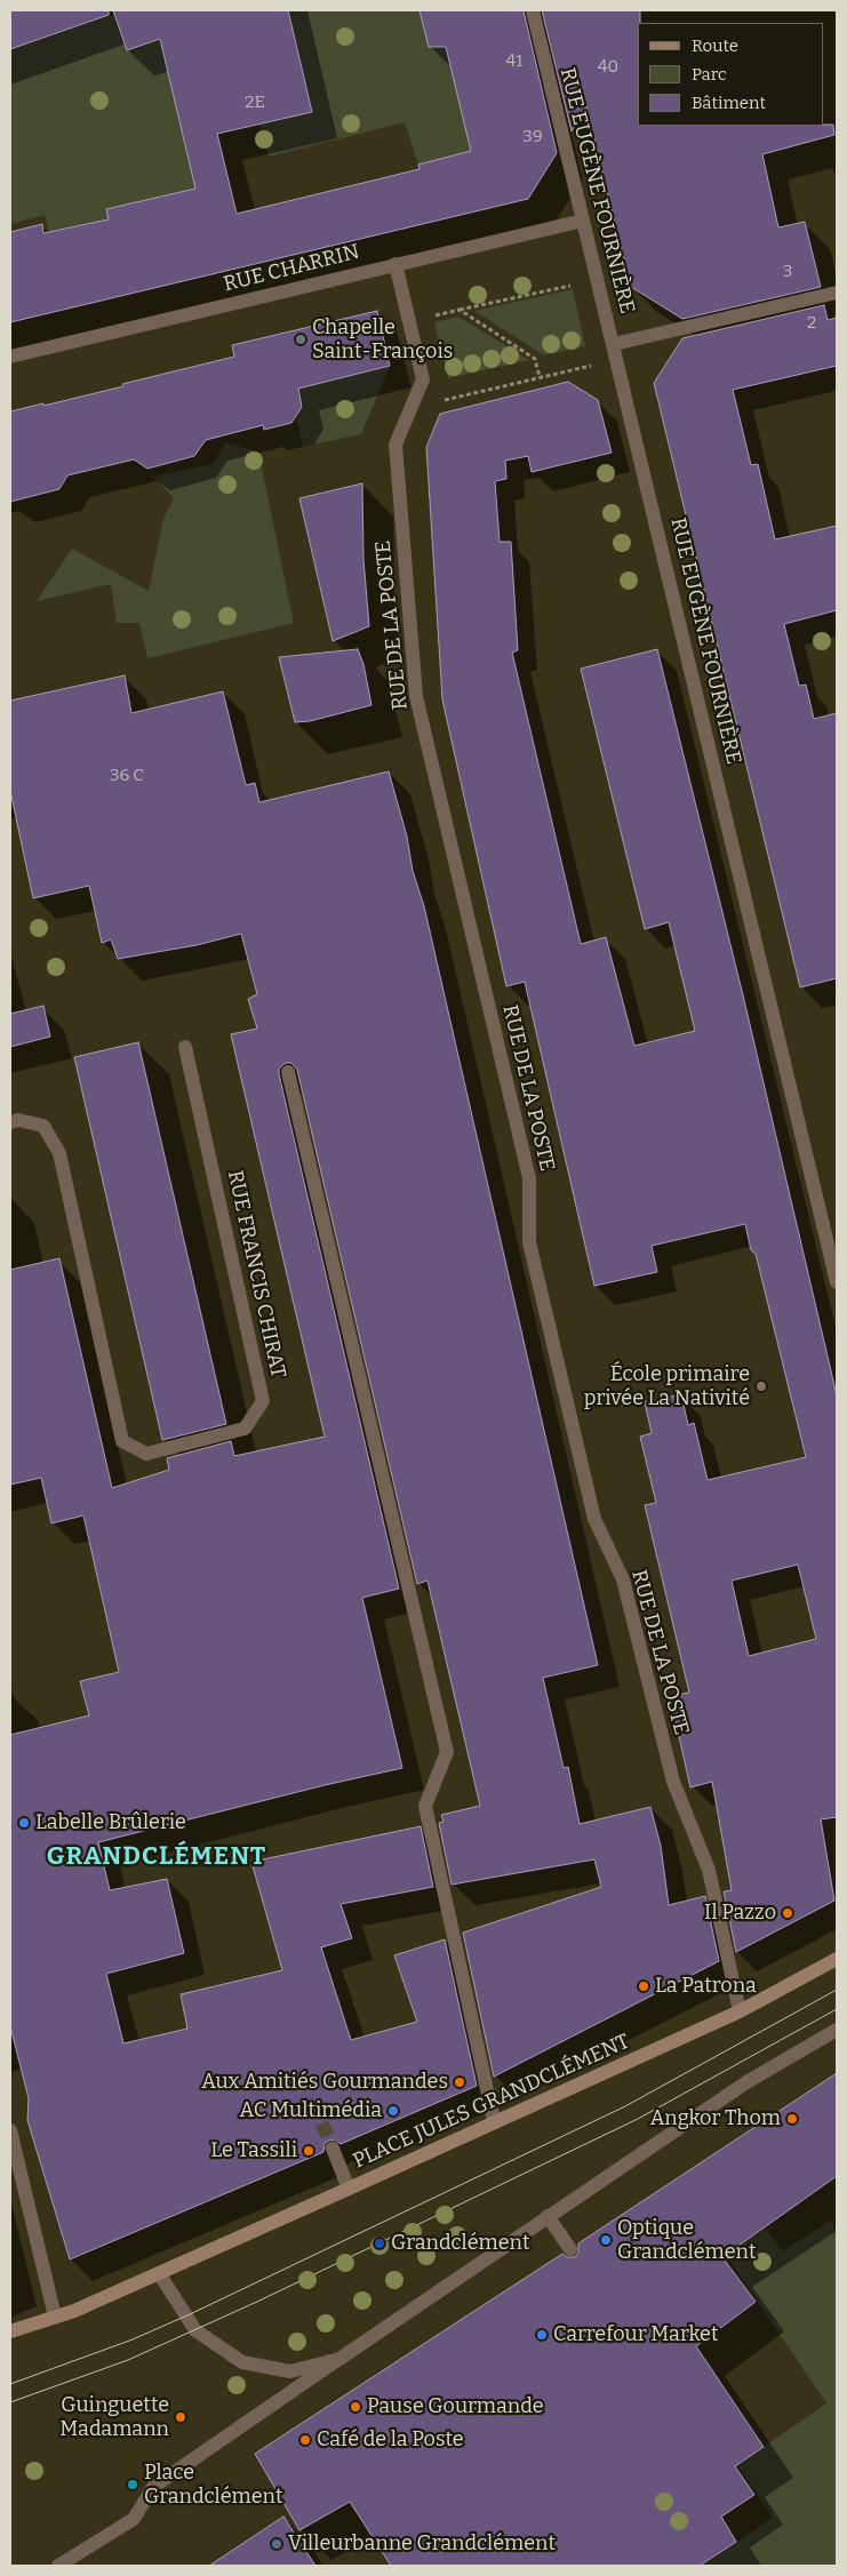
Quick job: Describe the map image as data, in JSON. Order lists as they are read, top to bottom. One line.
{"streets":{"main road":["PLACE JULES GRANDCLÉMENT"],"street":["RUE EUGÈNE FOURNIÈRE","RUE CHARRIN","RUE DE LA POSTE","RUE FRANCIS CHIRAT"]},"crossings":[["RUE EUGÈNE FOURNIÈRE","RUE CHARRIN"],["RUE CHARRIN","RUE DE LA POSTE"],["RUE DE LA POSTE","PLACE JULES GRANDCLÉMENT"]],"districts":["GRANDCLÉMENT"],"places":["Chapelle Saint-François","École primaire privée La Nativité","Labelle Brûlerie","Il Pazzo","La Patrona","Aux Amitiés Gourmandes","AC Multimédia","Angkor Thom","Le Tassili","Optique Grandclément","Grandclément","Carrefour Market","Pause Gourmande","Guinguette Madamann","Café de la Poste","Place Grandclément","Villeurbanne Grandclément"],"house_numbers":["41","40","2E","39","3","2","36 C"],"legend":["Route","Parc","Bâtiment"]}
